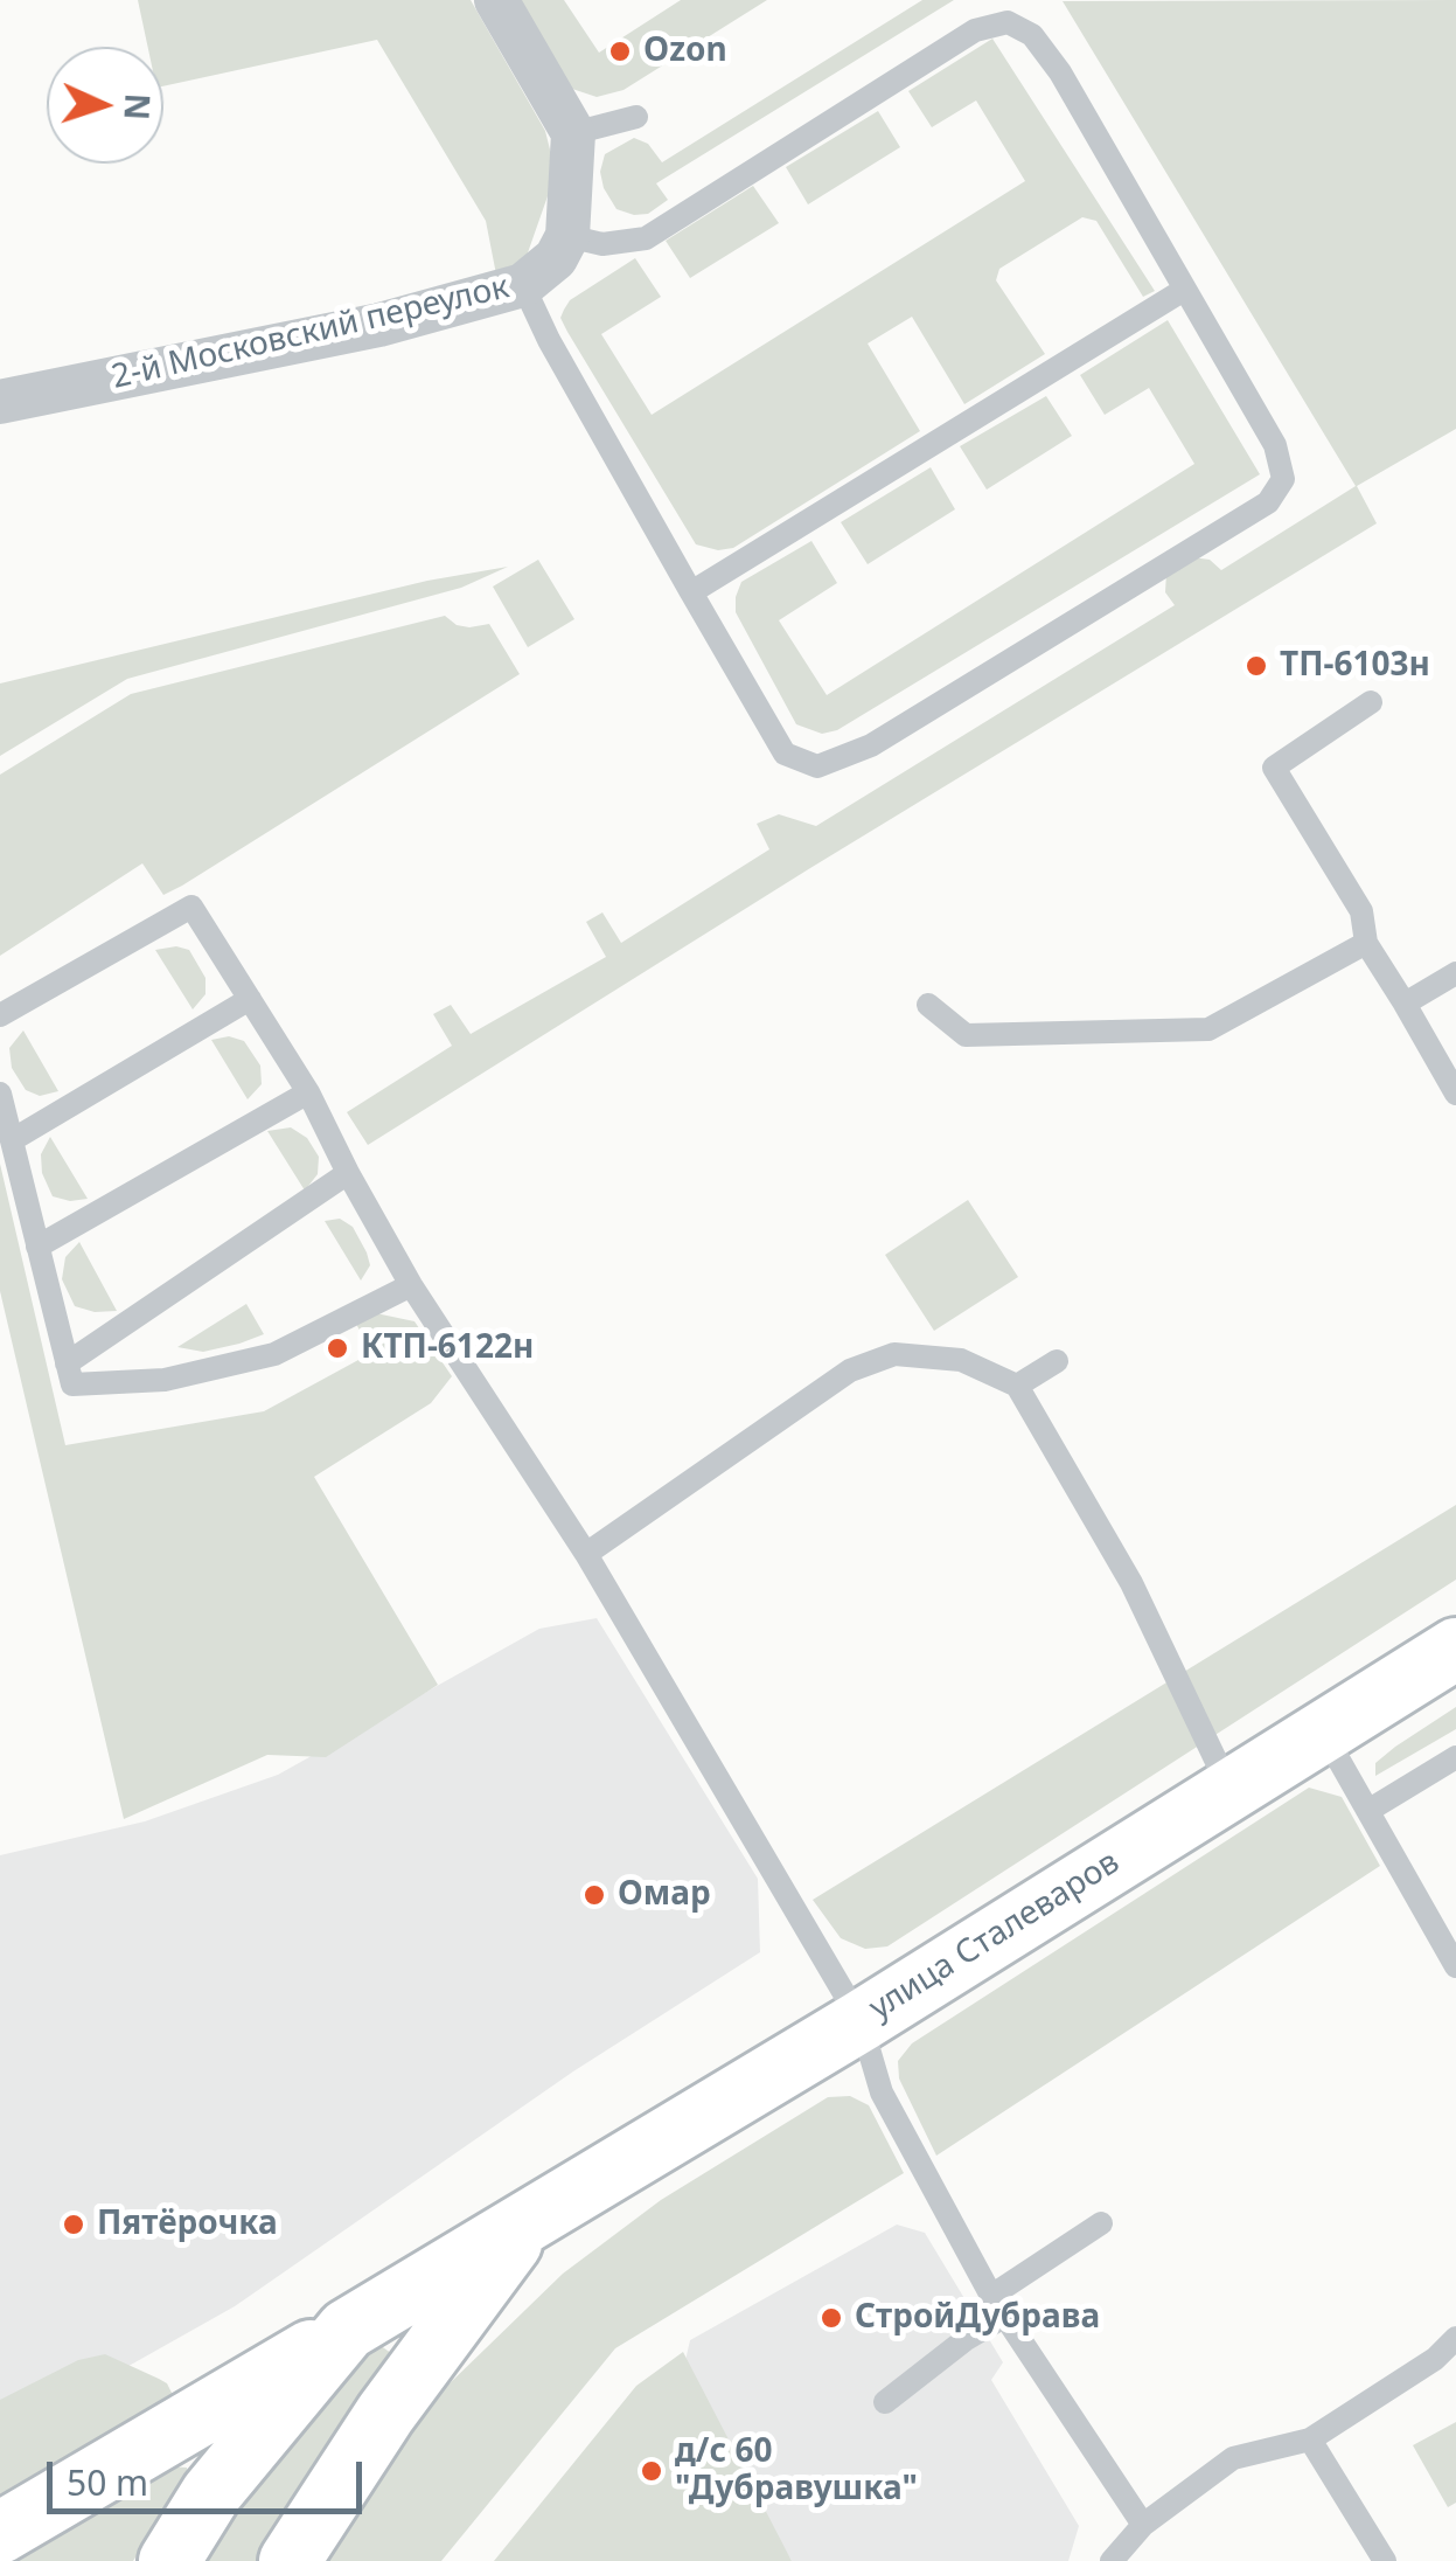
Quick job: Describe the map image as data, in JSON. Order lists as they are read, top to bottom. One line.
{"streets":{"main road":["улица Сталеваров"],"street":["2-й Московский переулок"]},"places":["Ozon","ТП-6103н","КТП-6122н","Омар","Пятёрочка","СтройДубрава","д/с 60 \"Дубравушка\""],"scale_bar":"50 m","north":"right"}
